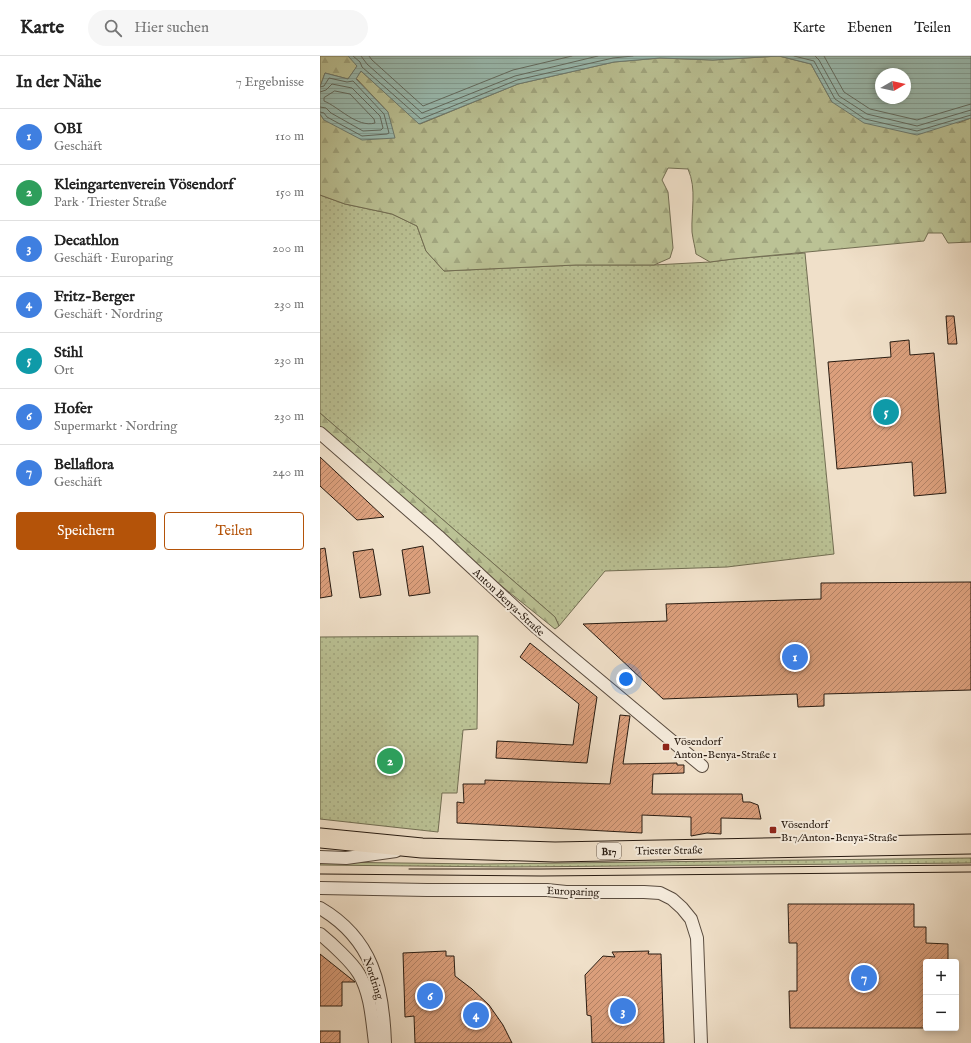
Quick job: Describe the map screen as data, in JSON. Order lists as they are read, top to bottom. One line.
{"streets":{"main road":["Triester Straße","B17"],"street":["Anton Benya-Straße","Europaring","Nordring"]},"places":{"transit":["Vösendorf Anton-Benya-Straße 1","Vösendorf B17/Anton-Benya-Straße"]},"north":"right","page":{"header":"Karte","search":"Hier suchen","nav":["Karte","Ebenen","Teilen"],"heading":["In der Nähe","7 Ergebnisse"],"list":[{"mark":"1","name":"OBI","note":"Geschäft","value":"110 m"},{"mark":"2","name":"Kleingartenverein Vösendorf","note":"Park · Triester Straße","value":"150 m"},{"mark":"3","name":"Decathlon","note":"Geschäft · Europaring","value":"200 m"},{"mark":"4","name":"Fritz-Berger","note":"Geschäft · Nordring","value":"230 m"},{"mark":"5","name":"Stihl","note":"Ort","value":"230 m"},{"mark":"6","name":"Hofer","note":"Supermarkt · Nordring","value":"230 m"},{"mark":"7","name":"Bellaflora","note":"Geschäft","value":"240 m"}],"pins":["5","1","2","7","6","3","4"],"buttons":["Speichern","Teilen"],"map_buttons":["+","−"]}}
